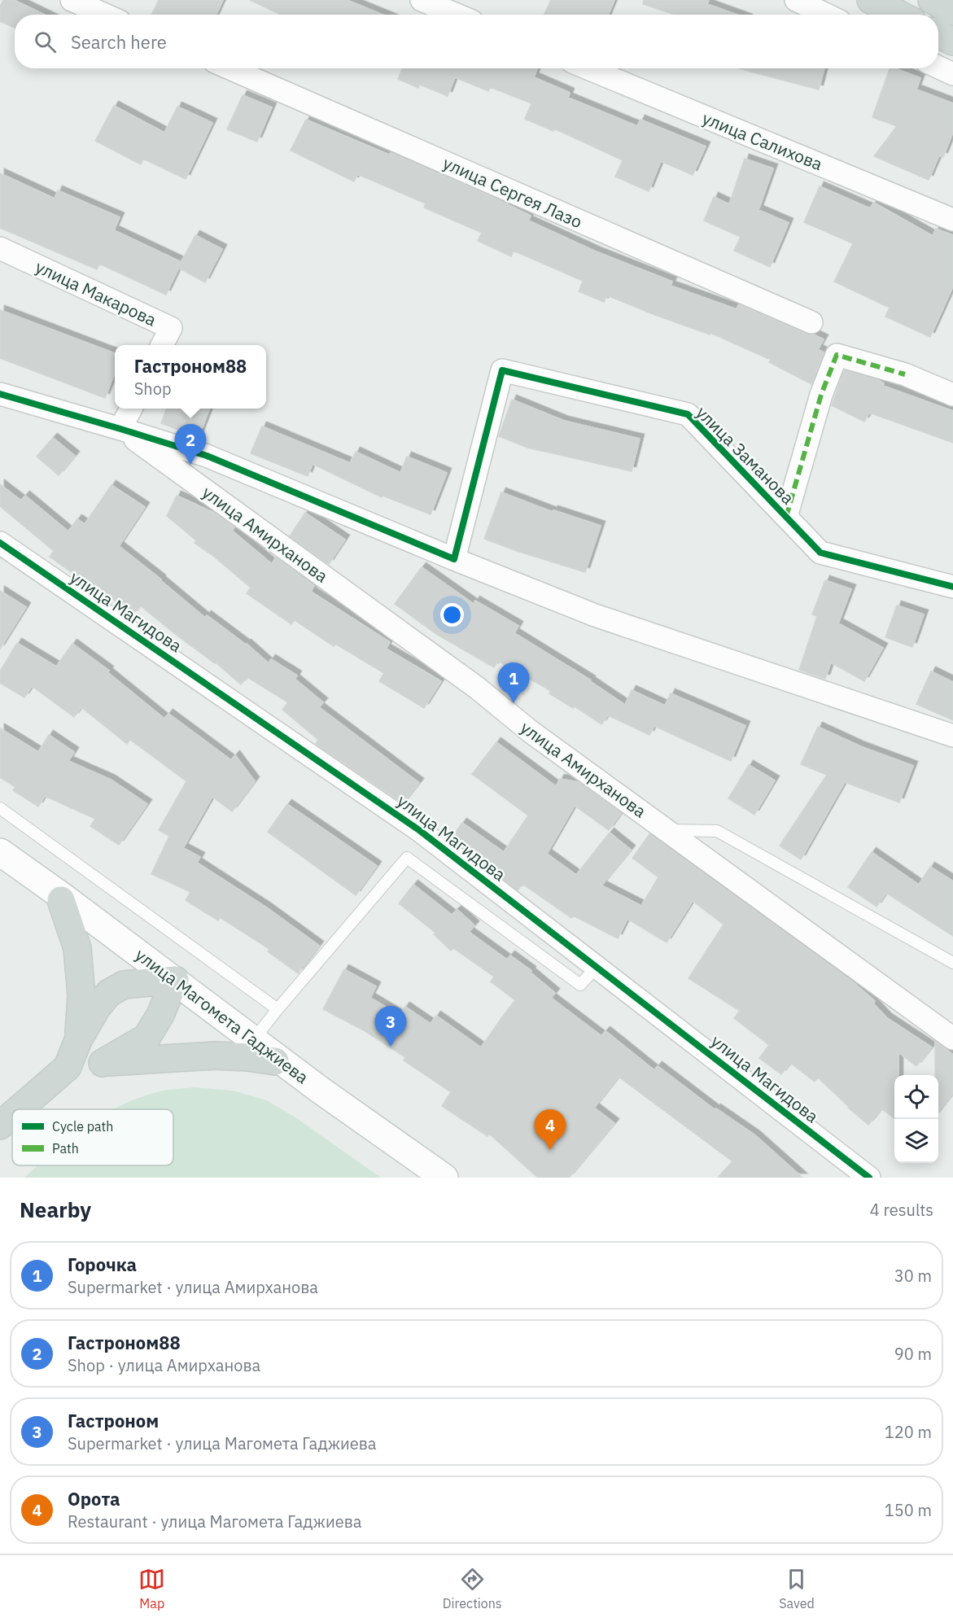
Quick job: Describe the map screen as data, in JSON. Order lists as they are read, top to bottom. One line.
{"streets":{"main road":["улица Магомета Гаджиева"],"street":["улица Салихова","улица Сергея Лазо","улица Макарова","улица Заманова","улица Амирханова","улица Магидова"]},"legend":["Cycle path","Path"],"page":{"search":"Search here","popup":["Гастроном88","Shop"],"pins":["2","1","3","4"],"heading":["Nearby","4 results"],"list":[{"mark":"1","name":"Горочка","note":"Supermarket · улица Амирханова","value":"30 m"},{"mark":"2","name":"Гастроном88","note":"Shop · улица Амирханова","value":"90 m"},{"mark":"3","name":"Гастроном","note":"Supermarket · улица Магомета Гаджиева","value":"120 m"},{"mark":"4","name":"Орота","note":"Restaurant · улица Магомета Гаджиева","value":"150 m"}],"nav":["Map","Directions","Saved"]}}
